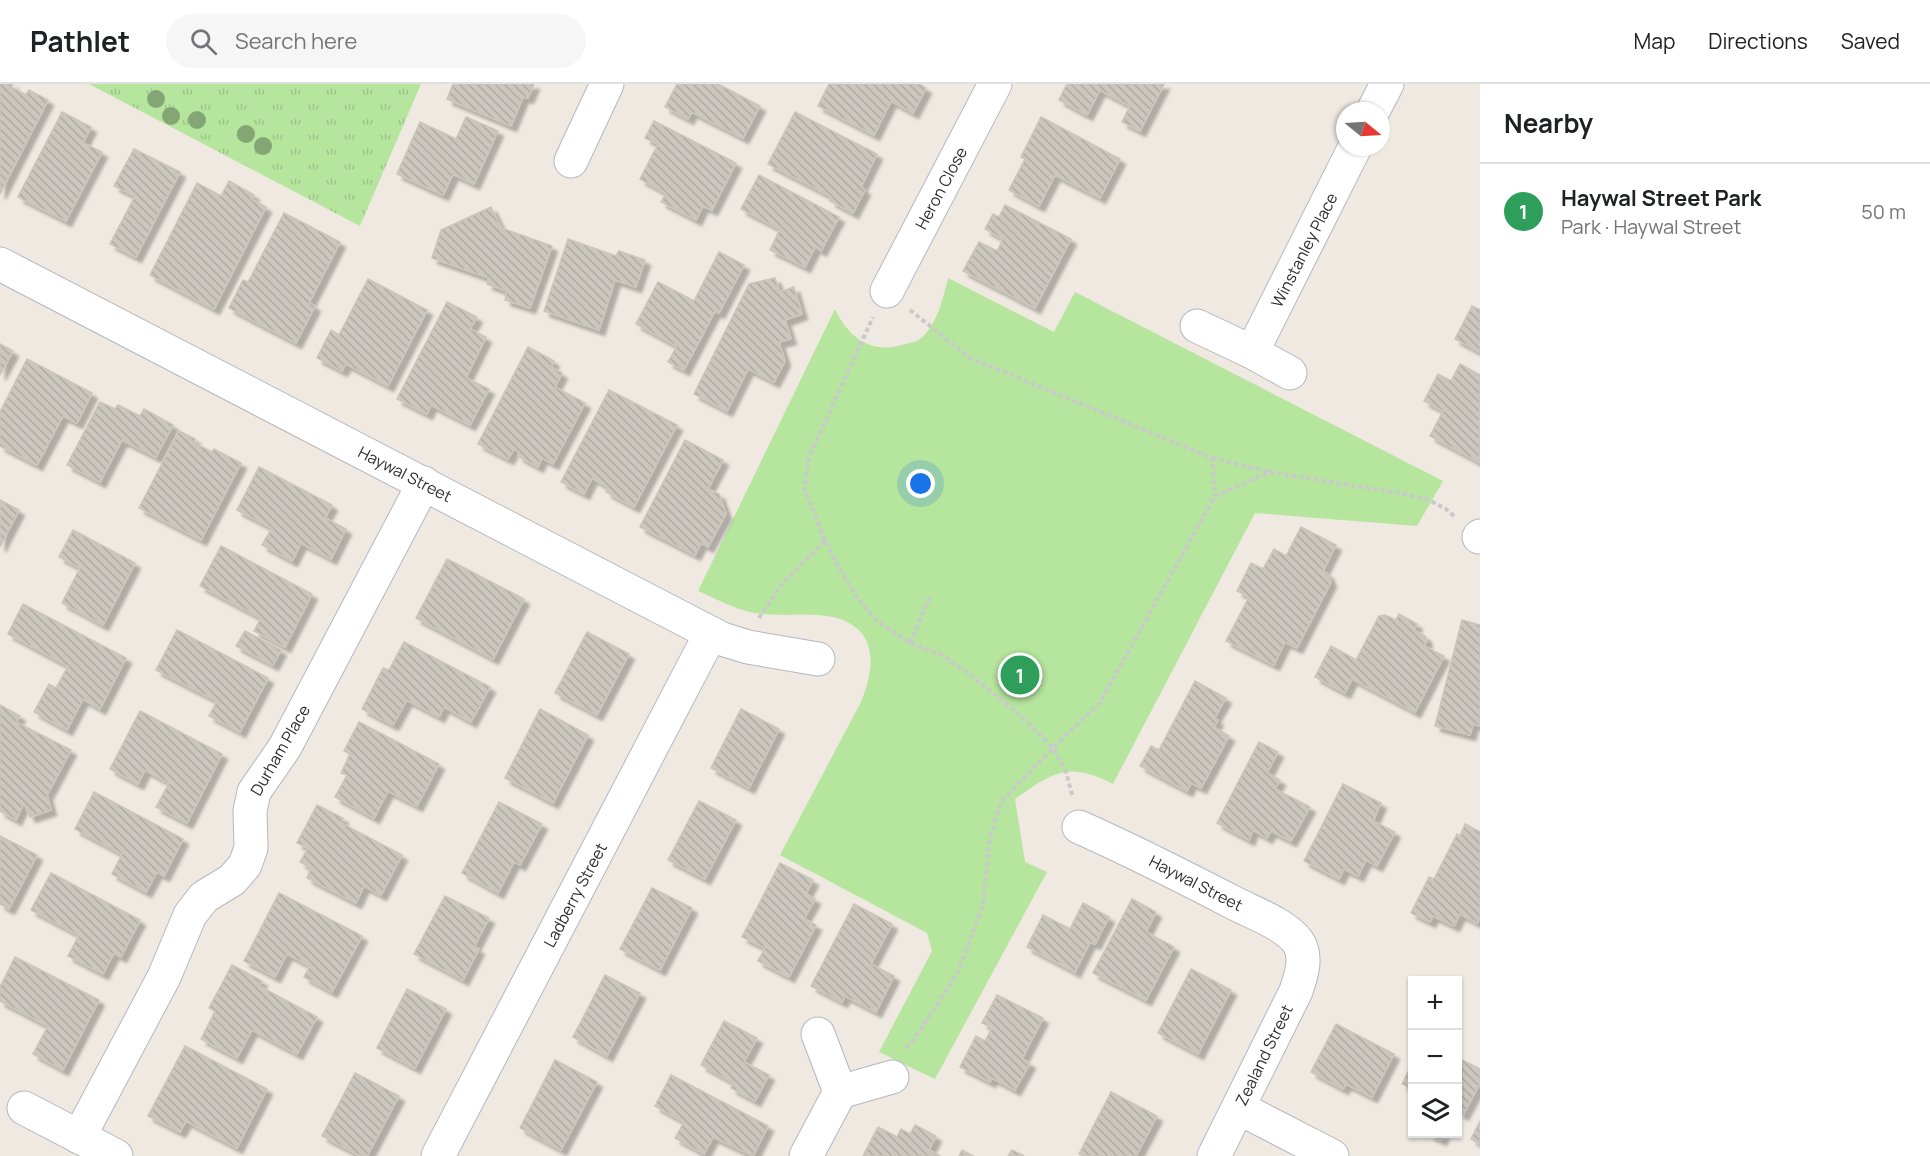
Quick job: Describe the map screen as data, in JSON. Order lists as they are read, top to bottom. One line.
{"streets":{"street":["Heron Close","Winstanley Place","Haywal Street","Durham Place","Ladberry Street","Zealand Street"]},"crossings":[["Haywal Street","Durham Place"],["Haywal Street","Ladberry Street"],["Haywal Street","Zealand Street"]],"north":"right","page":{"header":"Pathlet","search":"Search here","nav":["Map","Directions","Saved"],"heading":"Nearby","list":[{"mark":"1","name":"Haywal Street Park","note":"Park · Haywal Street","value":"50 m"}],"pins":"1","map_buttons":["+","−"]}}
